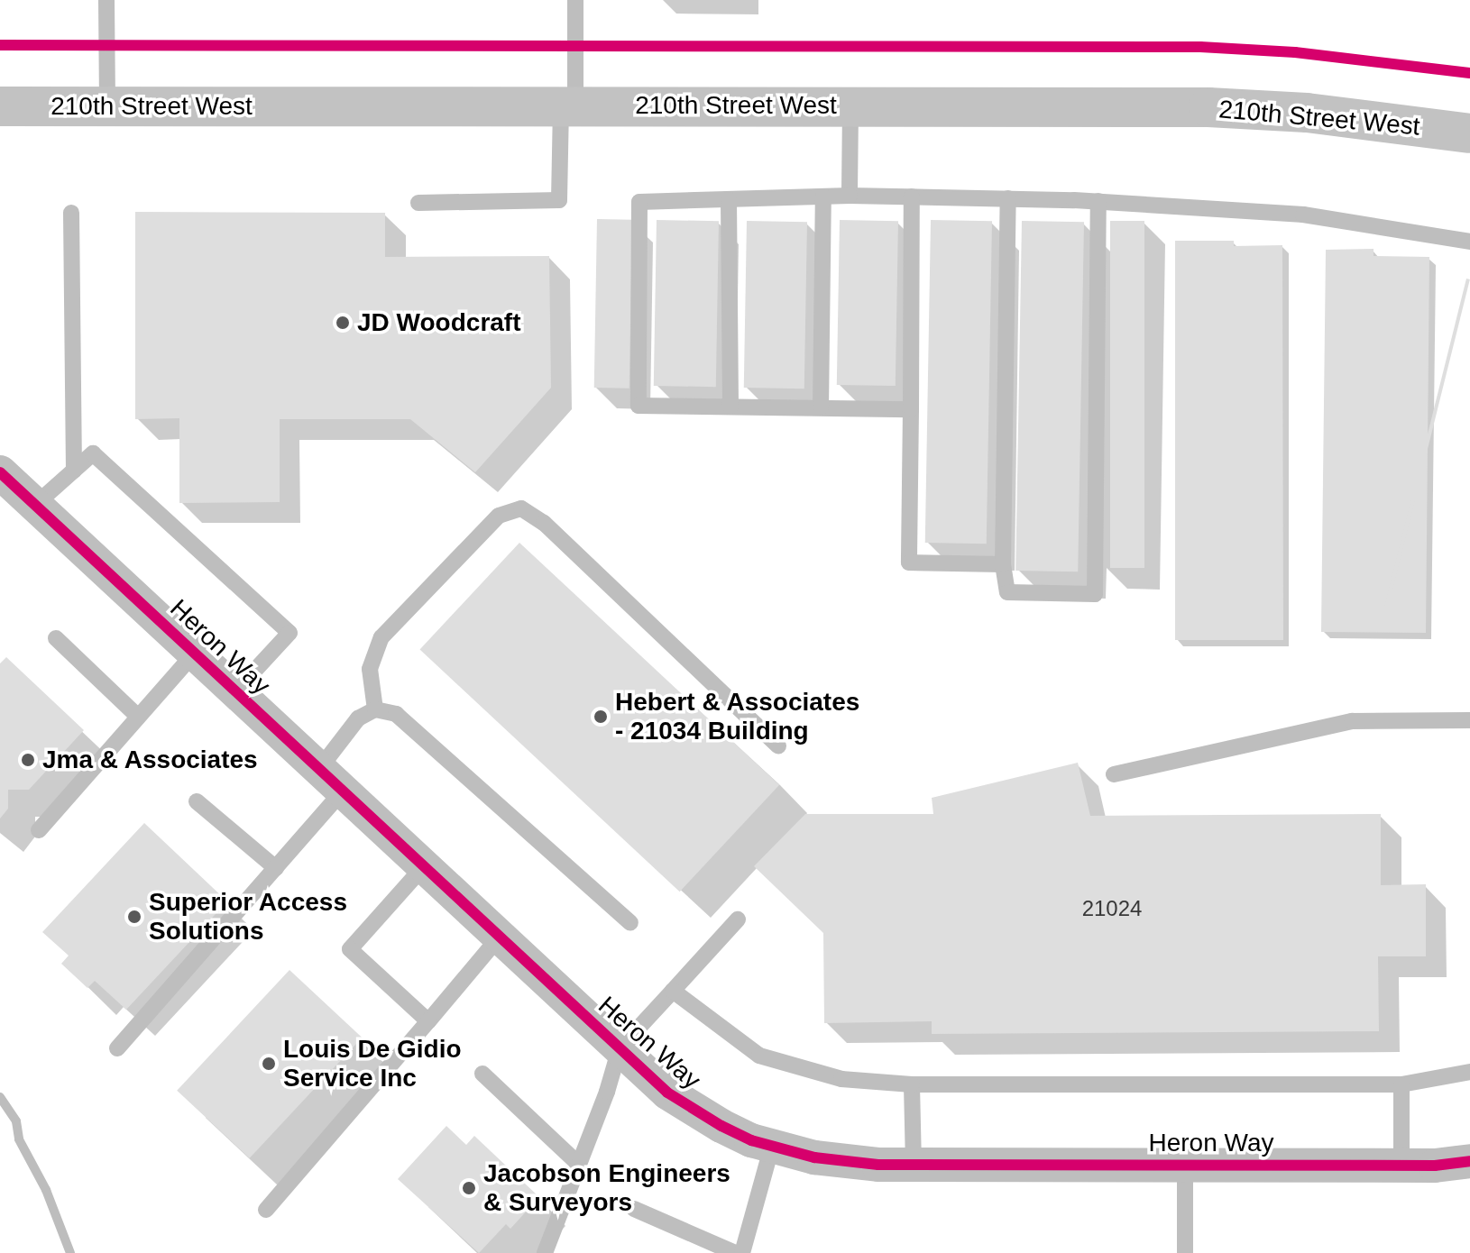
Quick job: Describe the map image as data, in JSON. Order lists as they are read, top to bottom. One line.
{"streets":{"street":["210th Street West","Heron Way"]},"places":["JD Woodcraft","Hebert & Associates - 21034 Building","Jma & Associates","Superior Access Solutions","Louis De Gidio Service Inc","Jacobson Engineers & Surveyors"],"house_numbers":["21024"]}
